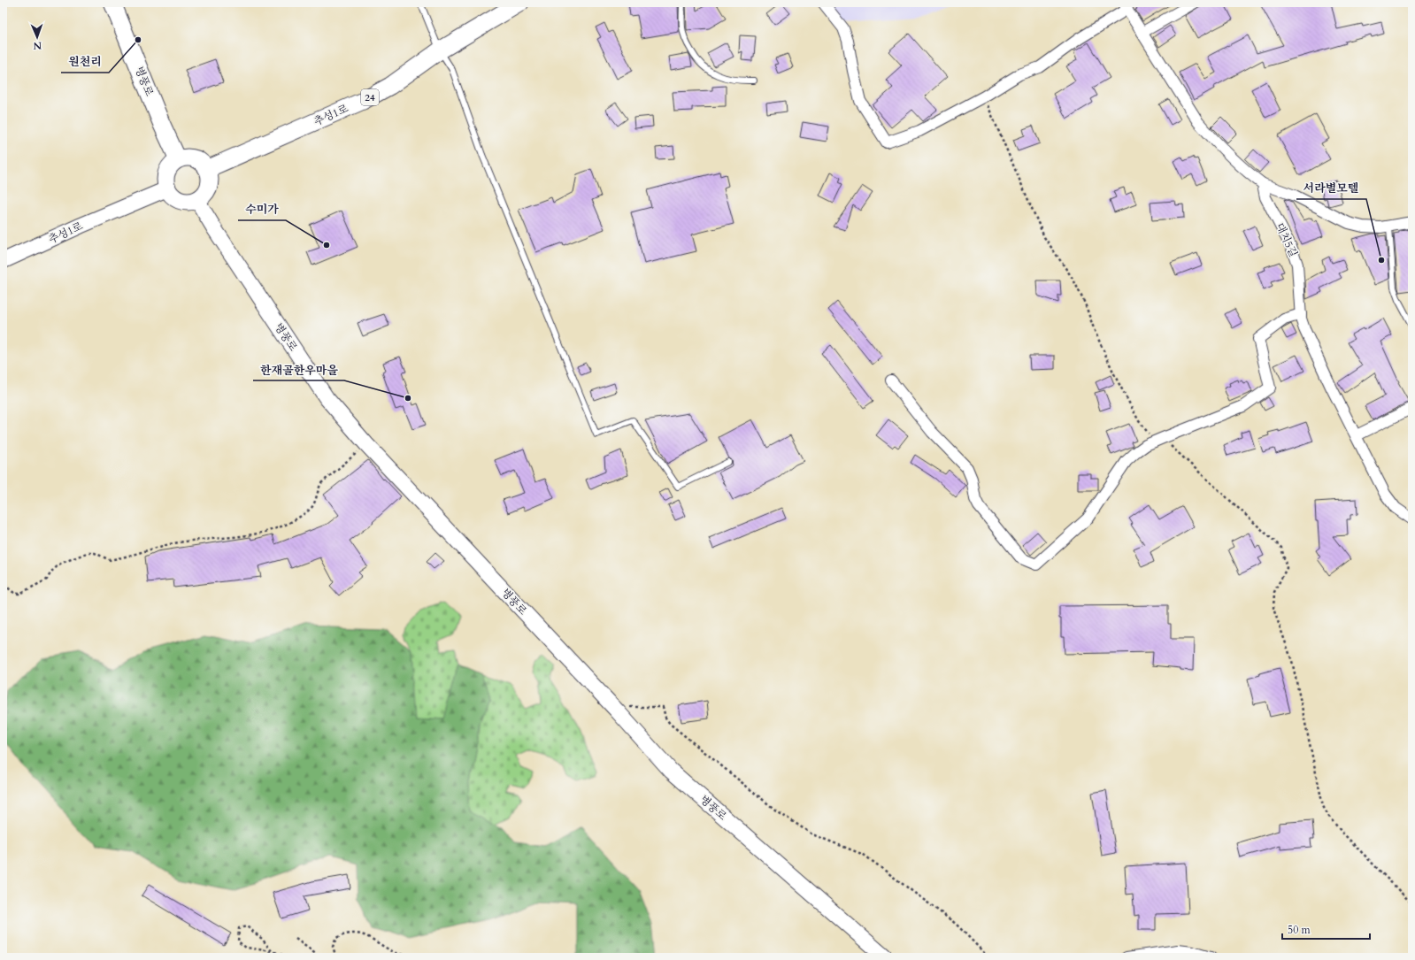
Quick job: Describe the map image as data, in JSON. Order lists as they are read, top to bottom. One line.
{"streets":{"main road":["병풍로","24","추성1로"],"street":["대치5길"]},"crossings":[["병풍로","추성1로"]],"places":["원천리","수미가","서라별모텔","한재골한우마을"],"scale_bar":"50 m","north":"bottom"}
